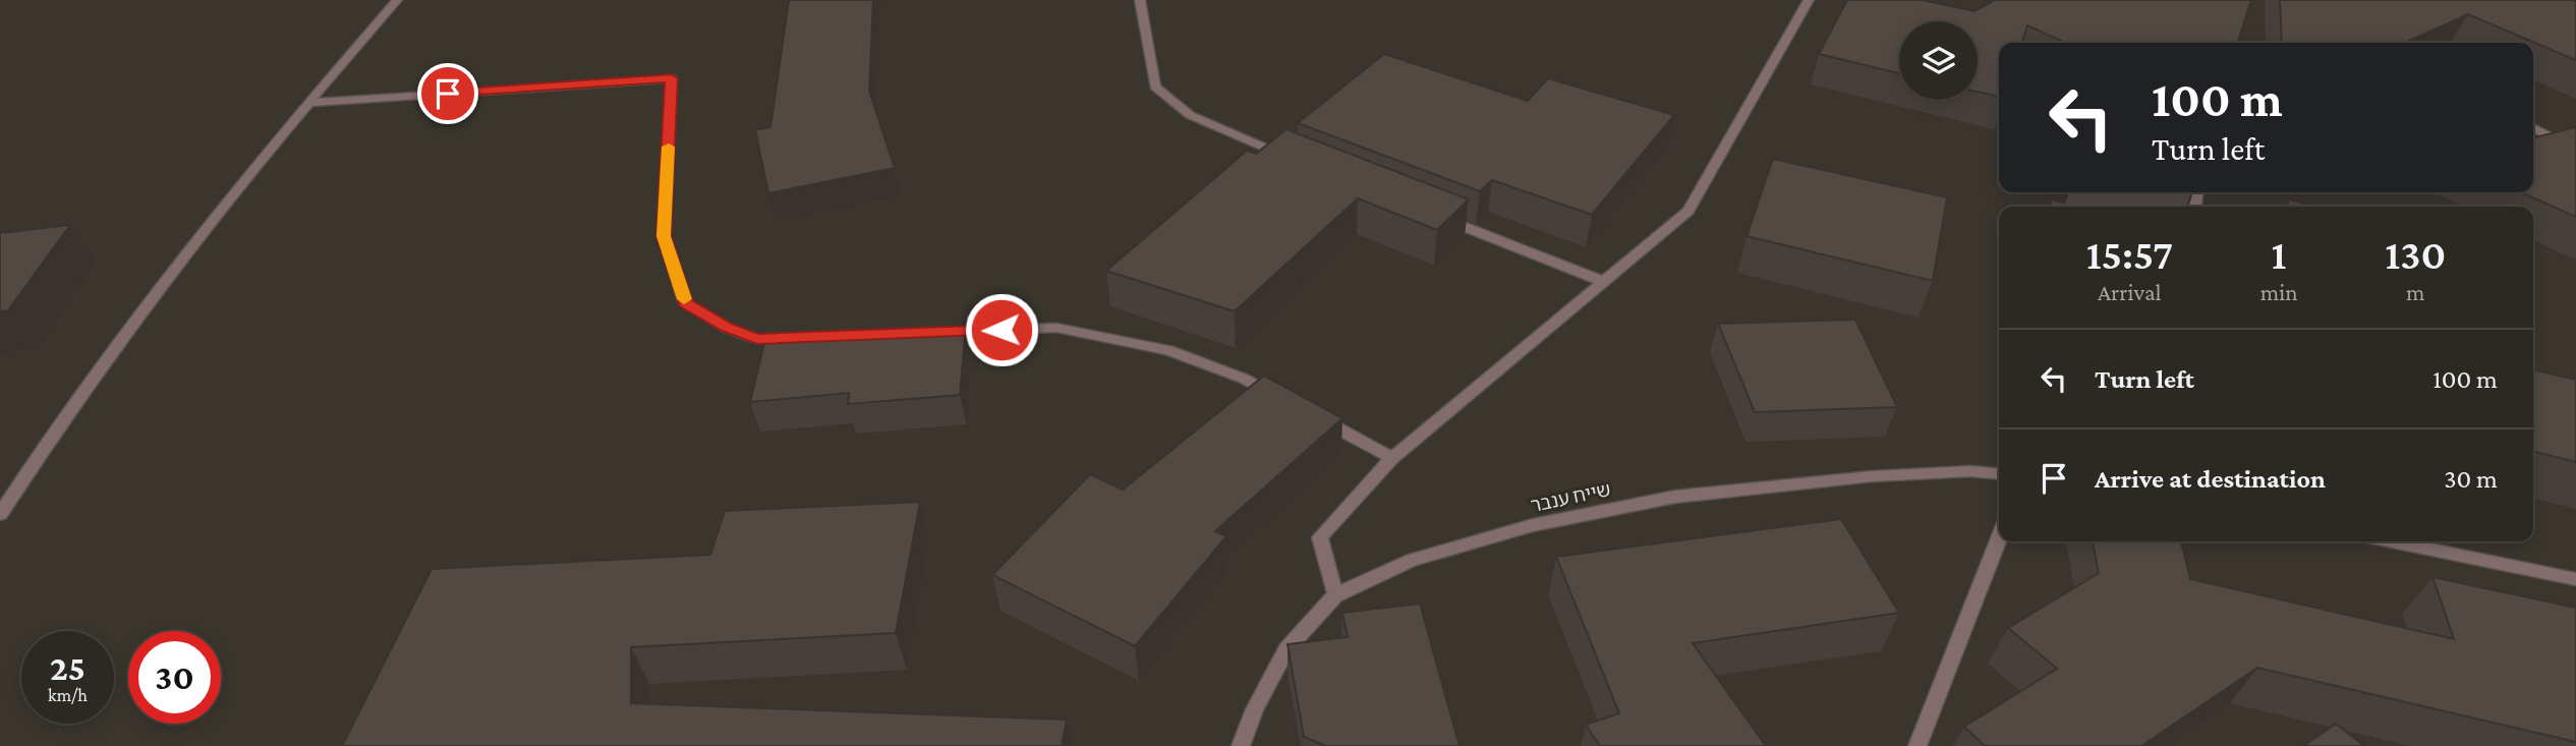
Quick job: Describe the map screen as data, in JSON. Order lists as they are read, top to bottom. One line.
{"streets":{"street":["שייח ענבר"]},"page":{"turn":["100 m","Turn left"],"eta":["15:57","Arrival","1","min","130","m"],"list":[{"name":"Turn left","value":"100 m"},{"name":"Arrive at destination","value":"30 m"}],"speed":"25 km/h","limit":"30"}}
